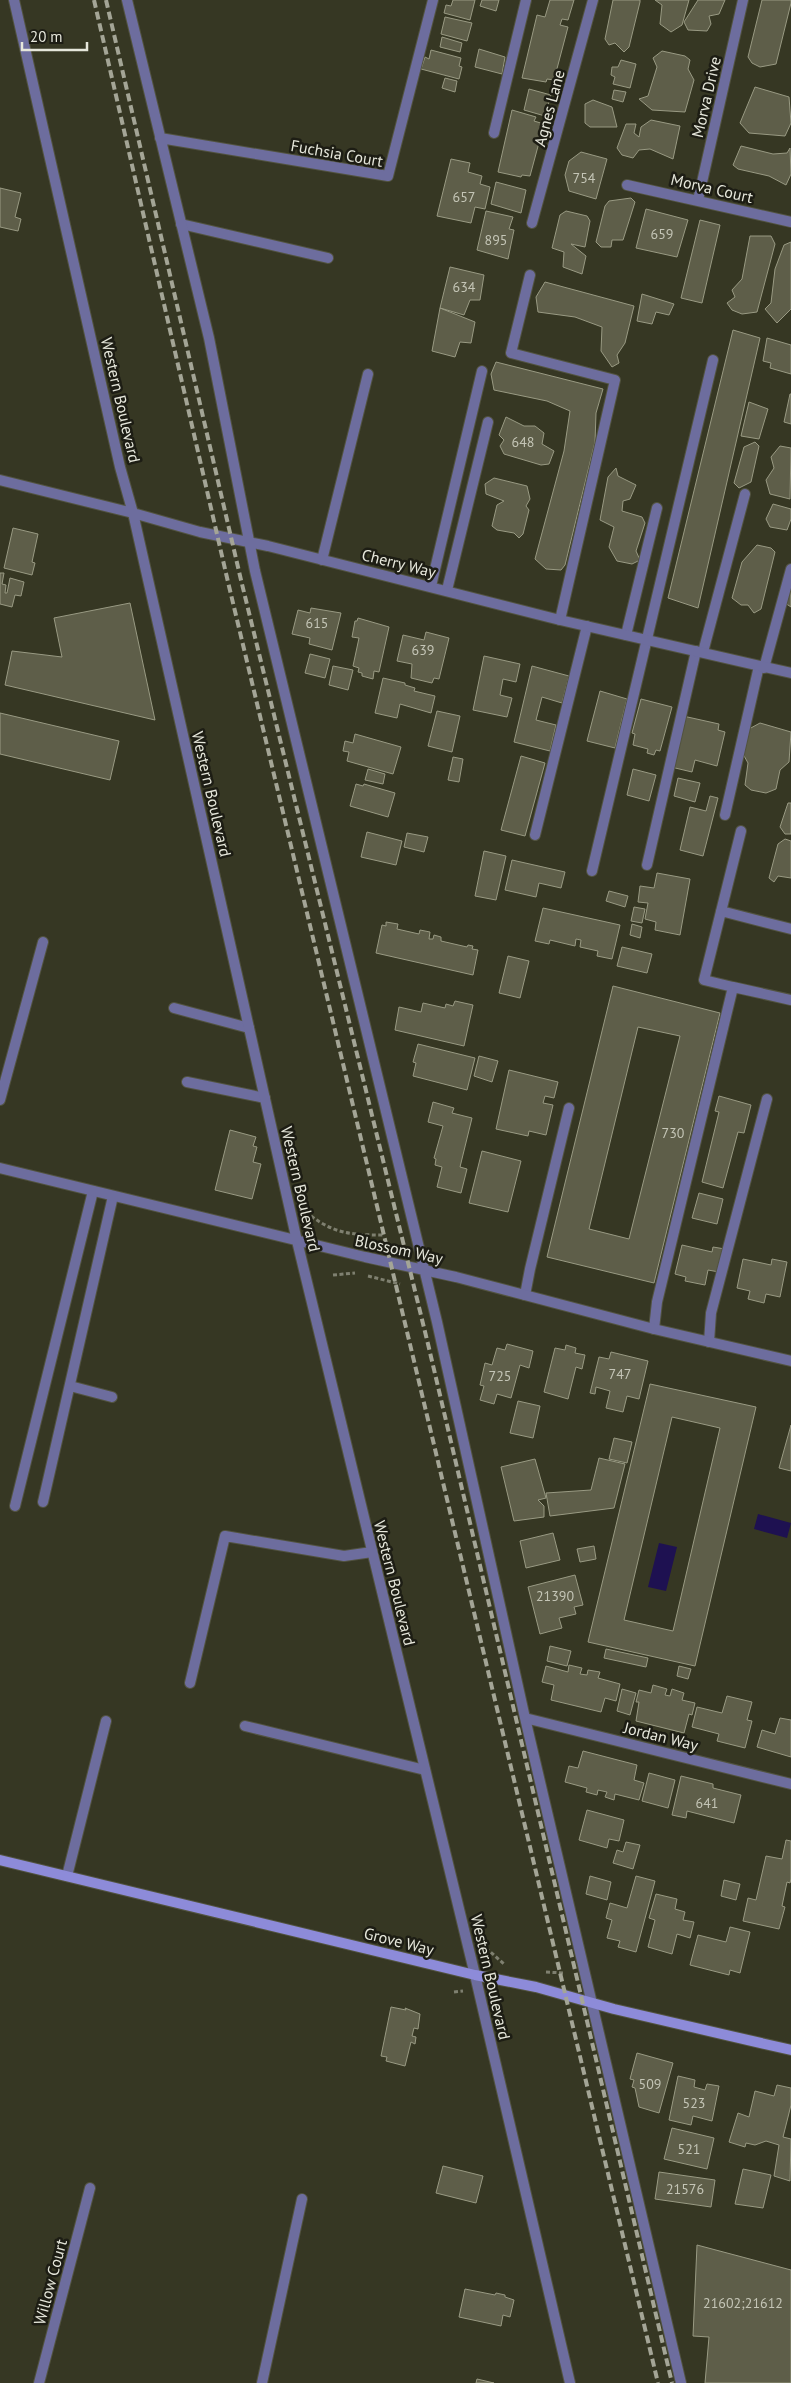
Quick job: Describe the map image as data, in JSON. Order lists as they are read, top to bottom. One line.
{"streets":{"street":["Morva Drive","Agnes Lane","Fuchsia Court","Morva Court","Western Boulevard","Cherry Way","Blossom Way","Jordan Way","Grove Way","Willow Court"]},"crossings":[["Morva Drive","Morva Court"],["Western Boulevard","Cherry Way"],["Western Boulevard","Blossom Way"],["Western Boulevard","Grove Way"]],"house_numbers":["754","657","659","895","634","648","615","639","730","747","725","21390","641","509","523","521","21576","21602;21612"],"scale_bar":"20 m"}
